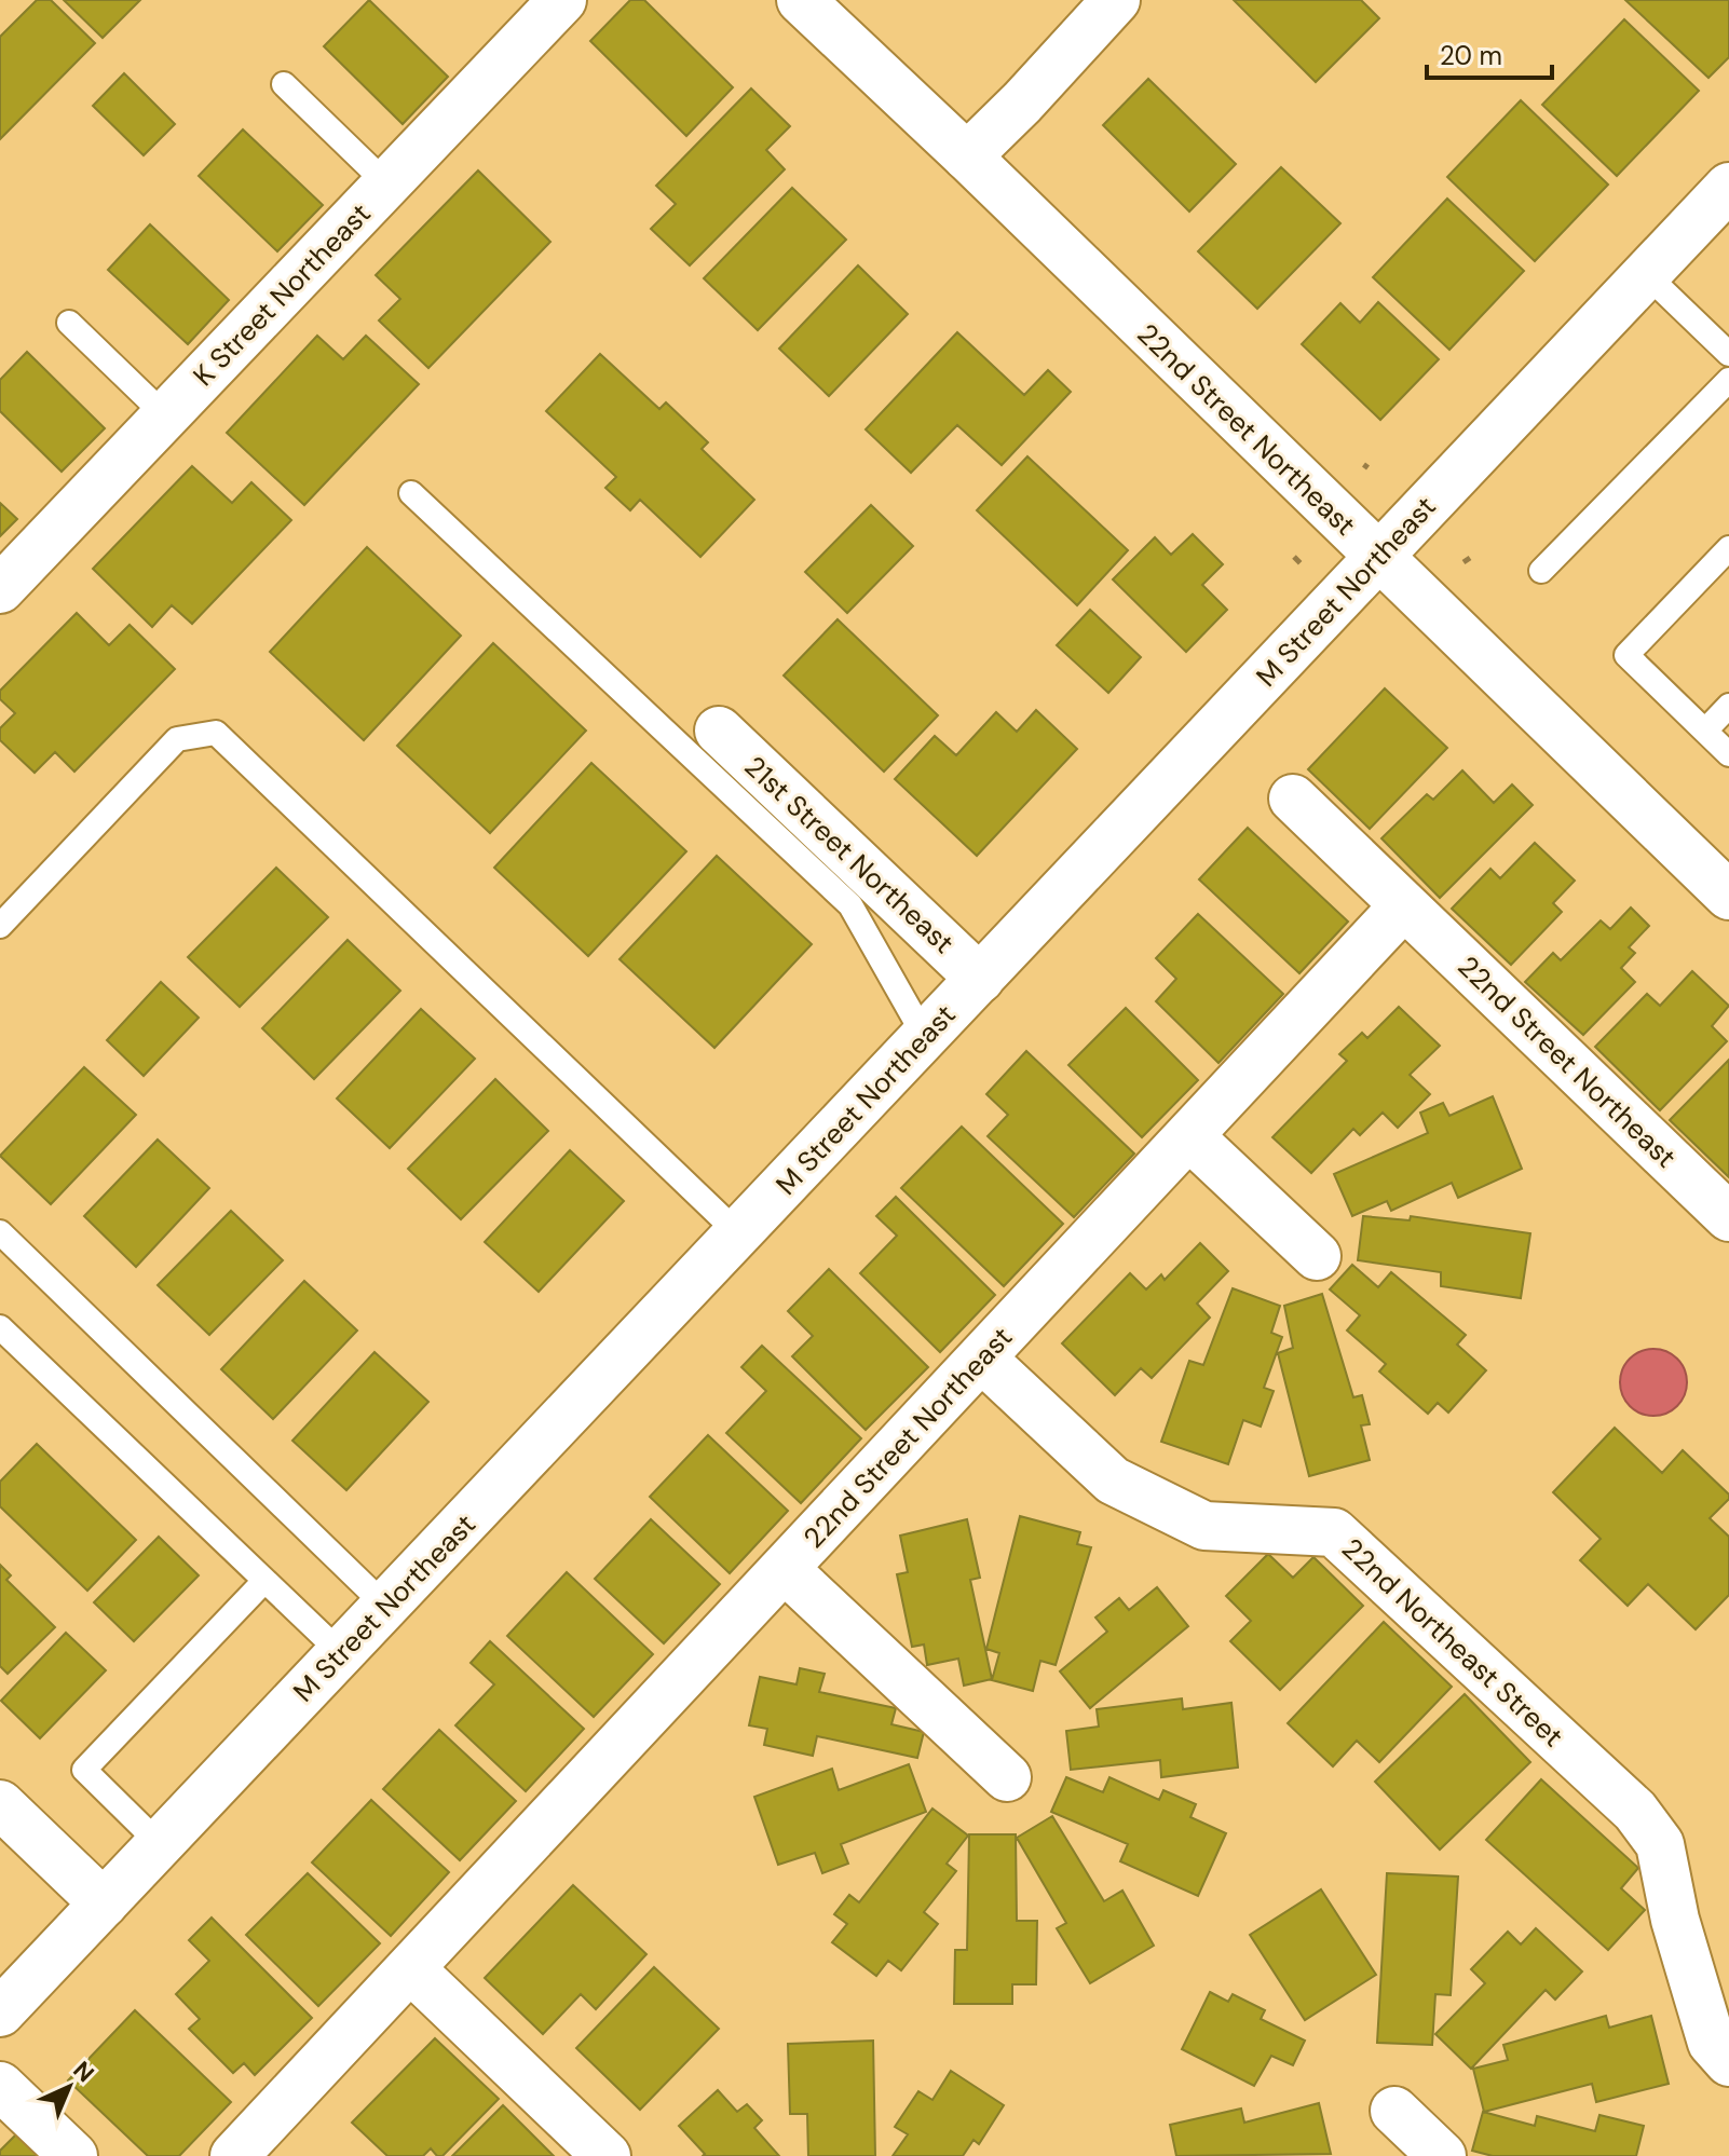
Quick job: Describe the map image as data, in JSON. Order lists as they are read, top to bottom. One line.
{"streets":{"street":["K Street Northeast","22nd Street Northeast","M Street Northeast","21st Street Northeast","22nd Northeast Street"]},"crossings":[["22nd Street Northeast","M Street Northeast"],["22nd Street Northeast","22nd Northeast Street"],["M Street Northeast","21st Street Northeast"]],"scale_bar":"20 m","north":"top right"}
